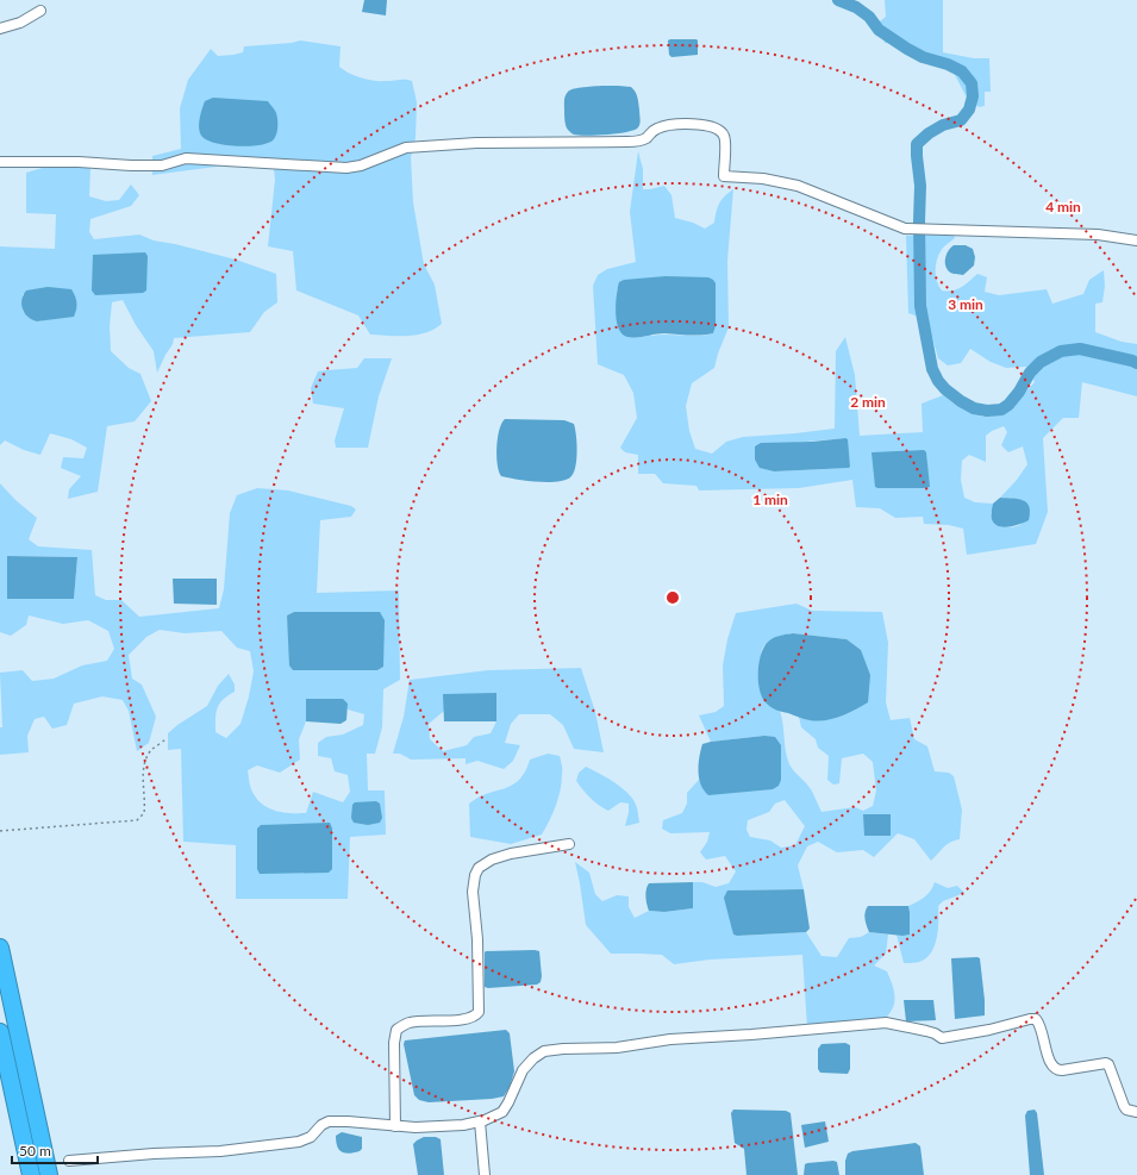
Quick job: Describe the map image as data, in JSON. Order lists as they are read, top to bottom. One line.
{"scale_bar":"50 m","rings":["4 min","3 min","2 min","1 min"]}
